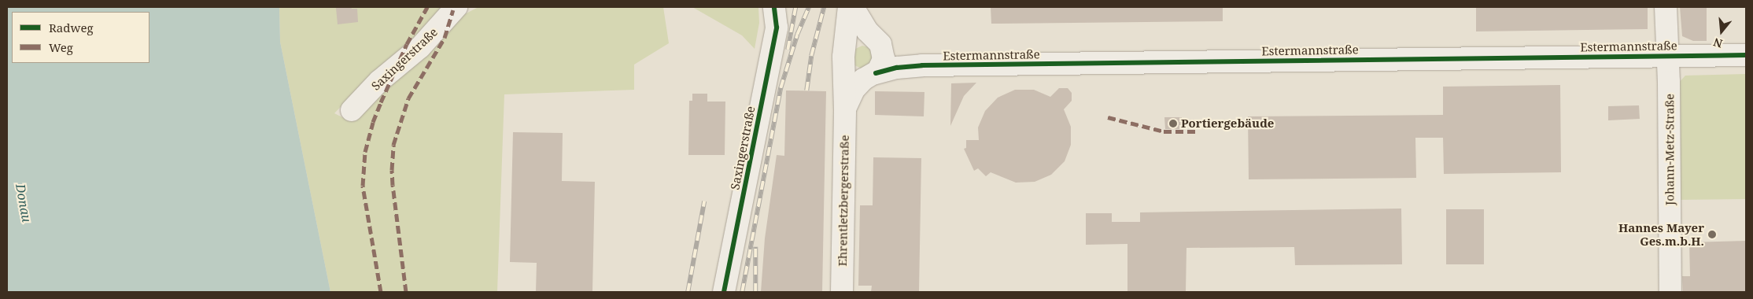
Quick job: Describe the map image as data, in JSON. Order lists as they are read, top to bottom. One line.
{"streets":{"street":["Estermannstraße","Saxingerstraße","Johann-Metz-Straße","Ehrentletzbergerstraße"]},"crossings":[["Estermannstraße","Johann-Metz-Straße"],["Estermannstraße","Ehrentletzbergerstraße"]],"water":["Donau"],"places":["Portiergebäude","Hannes Mayer Ges.m.b.H."],"legend":["Radweg","Weg"],"north":"bottom"}
